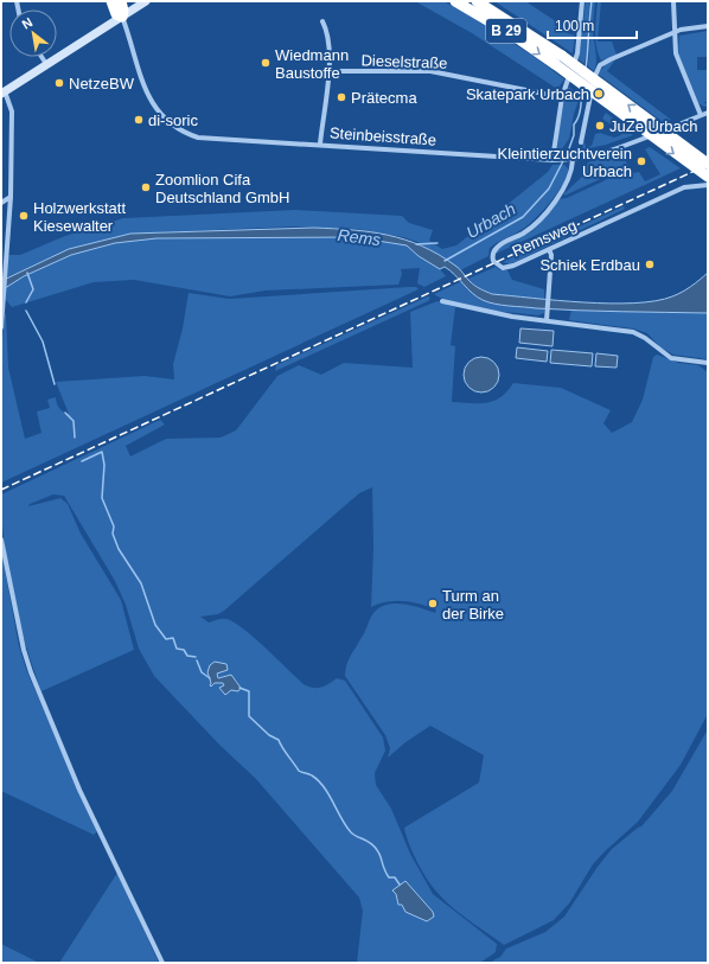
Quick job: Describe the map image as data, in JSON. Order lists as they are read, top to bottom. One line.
{"streets":{"highway":["B 29"],"street":["Dieselstraße","Steinbeisstraße","Remsweg"]},"crossings":[["Steinbeisstraße","Remsweg"]],"water":["Urbach","Rems"],"places":["Wiedmann Baustoffe","NetzeBW","Skatepark Urbach","Prätecma","di-soric","JuZe Urbach","Kleintierzuchtverein Urbach","Zoomlion Cifa Deutschland GmbH","Holzwerkstatt Kiesewalter","Schiek Erdbau","Turm an der Birke"],"scale_bar":"100 m","north":"top left"}
